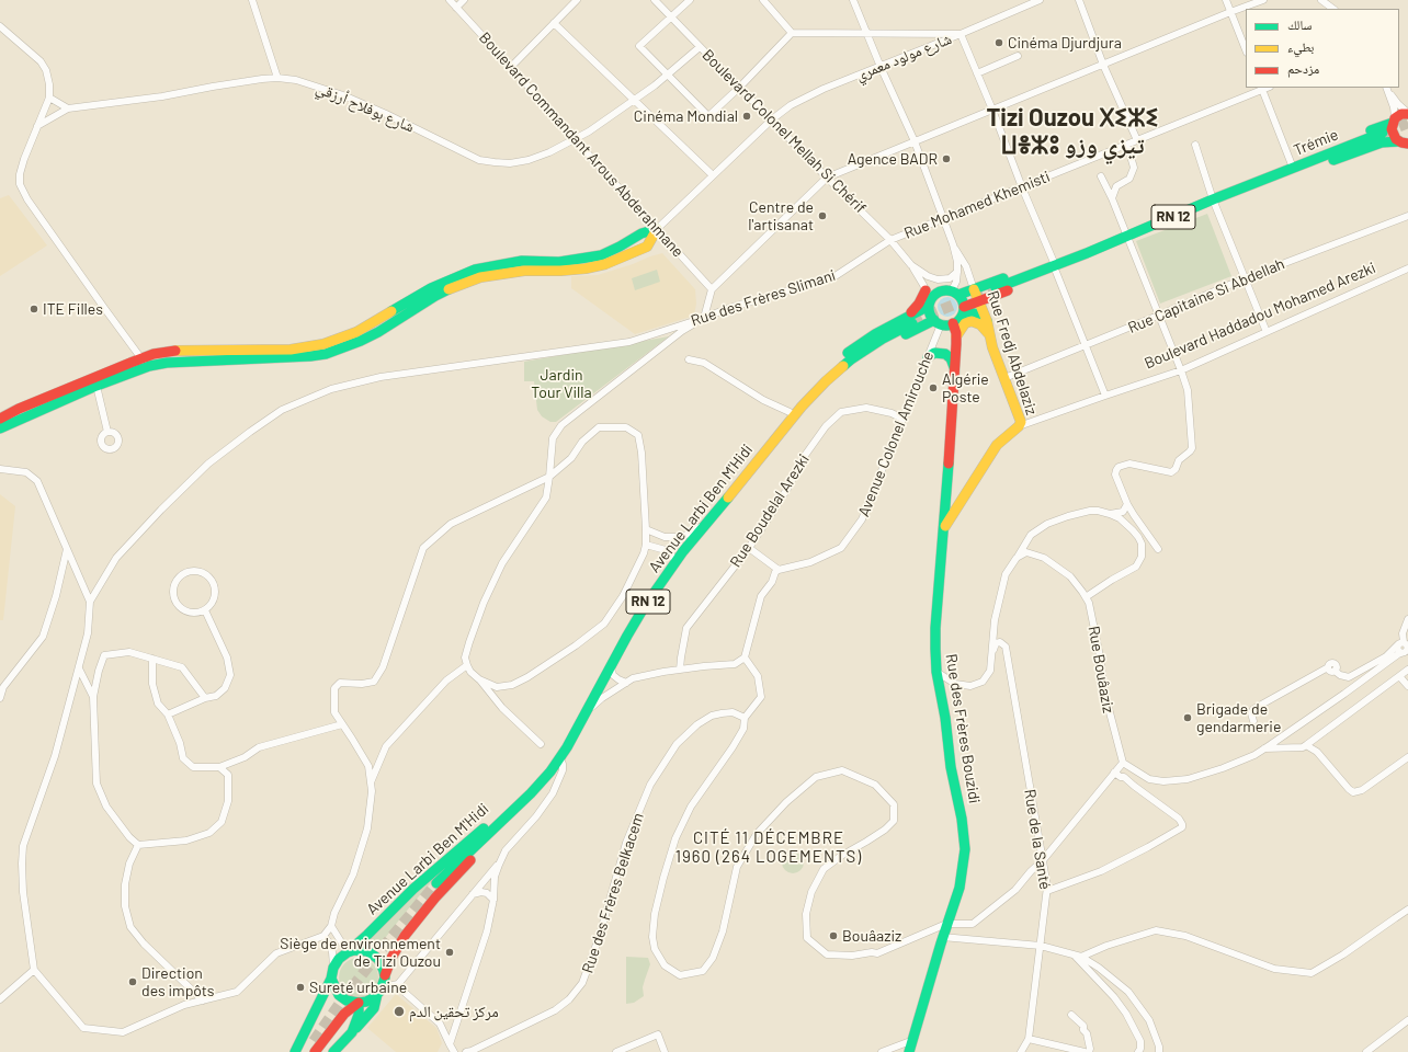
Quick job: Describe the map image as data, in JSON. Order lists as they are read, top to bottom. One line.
{"streets":{"main road":["Trémie","RN 12","Boulevard Haddadou Mohamed Arezki","Rue Fredj Abdelaziz","Avenue Larbi Ben M'Hidi","Rue des Frères Bouzidi"],"street":["شارع مولود معمري","شارع بوفلاح أرزقي","Boulevard Colonel Mellah Si Chérif","Boulevard Commandant Arous Abderahmane","Rue Mohamed Khemisti","Rue Capitaine Si Abdellah","Rue des Frères Slimani","Avenue Colonel Amirouche","Rue Boudelal Arezki","Rue Bouâaziz","Rue de la Santé","Rue des Frères Belkacem"]},"crossings":[["شارع مولود معمري","Boulevard Colonel Mellah Si Chérif"],["شارع مولود معمري","Boulevard Commandant Arous Abderahmane"],["شارع بوفلاح أرزقي","Boulevard Colonel Mellah Si Chérif"],["شارع بوفلاح أرزقي","Boulevard Commandant Arous Abderahmane"],["Boulevard Colonel Mellah Si Chérif","Rue Mohamed Khemisti"],["Boulevard Colonel Mellah Si Chérif","Rue des Frères Slimani"],["Boulevard Colonel Mellah Si Chérif","Avenue Colonel Amirouche"],["Boulevard Colonel Mellah Si Chérif","Avenue Larbi Ben M'Hidi"],["Boulevard Colonel Mellah Si Chérif","Rue des Frères Bouzidi"],["Trémie","RN 12"],["Rue Mohamed Khemisti","Rue des Frères Slimani"],["Rue Capitaine Si Abdellah","Rue Fredj Abdelaziz"],["Boulevard Haddadou Mohamed Arezki","Rue Fredj Abdelaziz"],["Boulevard Haddadou Mohamed Arezki","Rue des Frères Bouzidi"],["Avenue Colonel Amirouche","Avenue Larbi Ben M'Hidi"],["Avenue Colonel Amirouche","Rue Boudelal Arezki"],["Avenue Colonel Amirouche","Rue des Frères Bouzidi"],["Avenue Larbi Ben M'Hidi","Rue des Frères Bouzidi"]],"districts":["Tizi Ouzou ⵝⵉⵣⵉ ⵡⴻⵣⵓ تيزي وزو","CITÉ 11 DÉCEMBRE 1960 (264 LOGEMENTS)"],"parks":["Jardin Tour Villa"],"places":["Cinéma Djurdjura","Cinéma Mondial","Agence BADR","Centre de l'artisanat","ITE Filles","Algérie Poste","Brigade de gendarmerie","Bouâaziz","Siège de environnement de Tizi Ouzou","Direction des impôts","Sureté urbaine","مركز تحقين الدم"],"legend":["سالك","بطيء","مزدحم"]}
